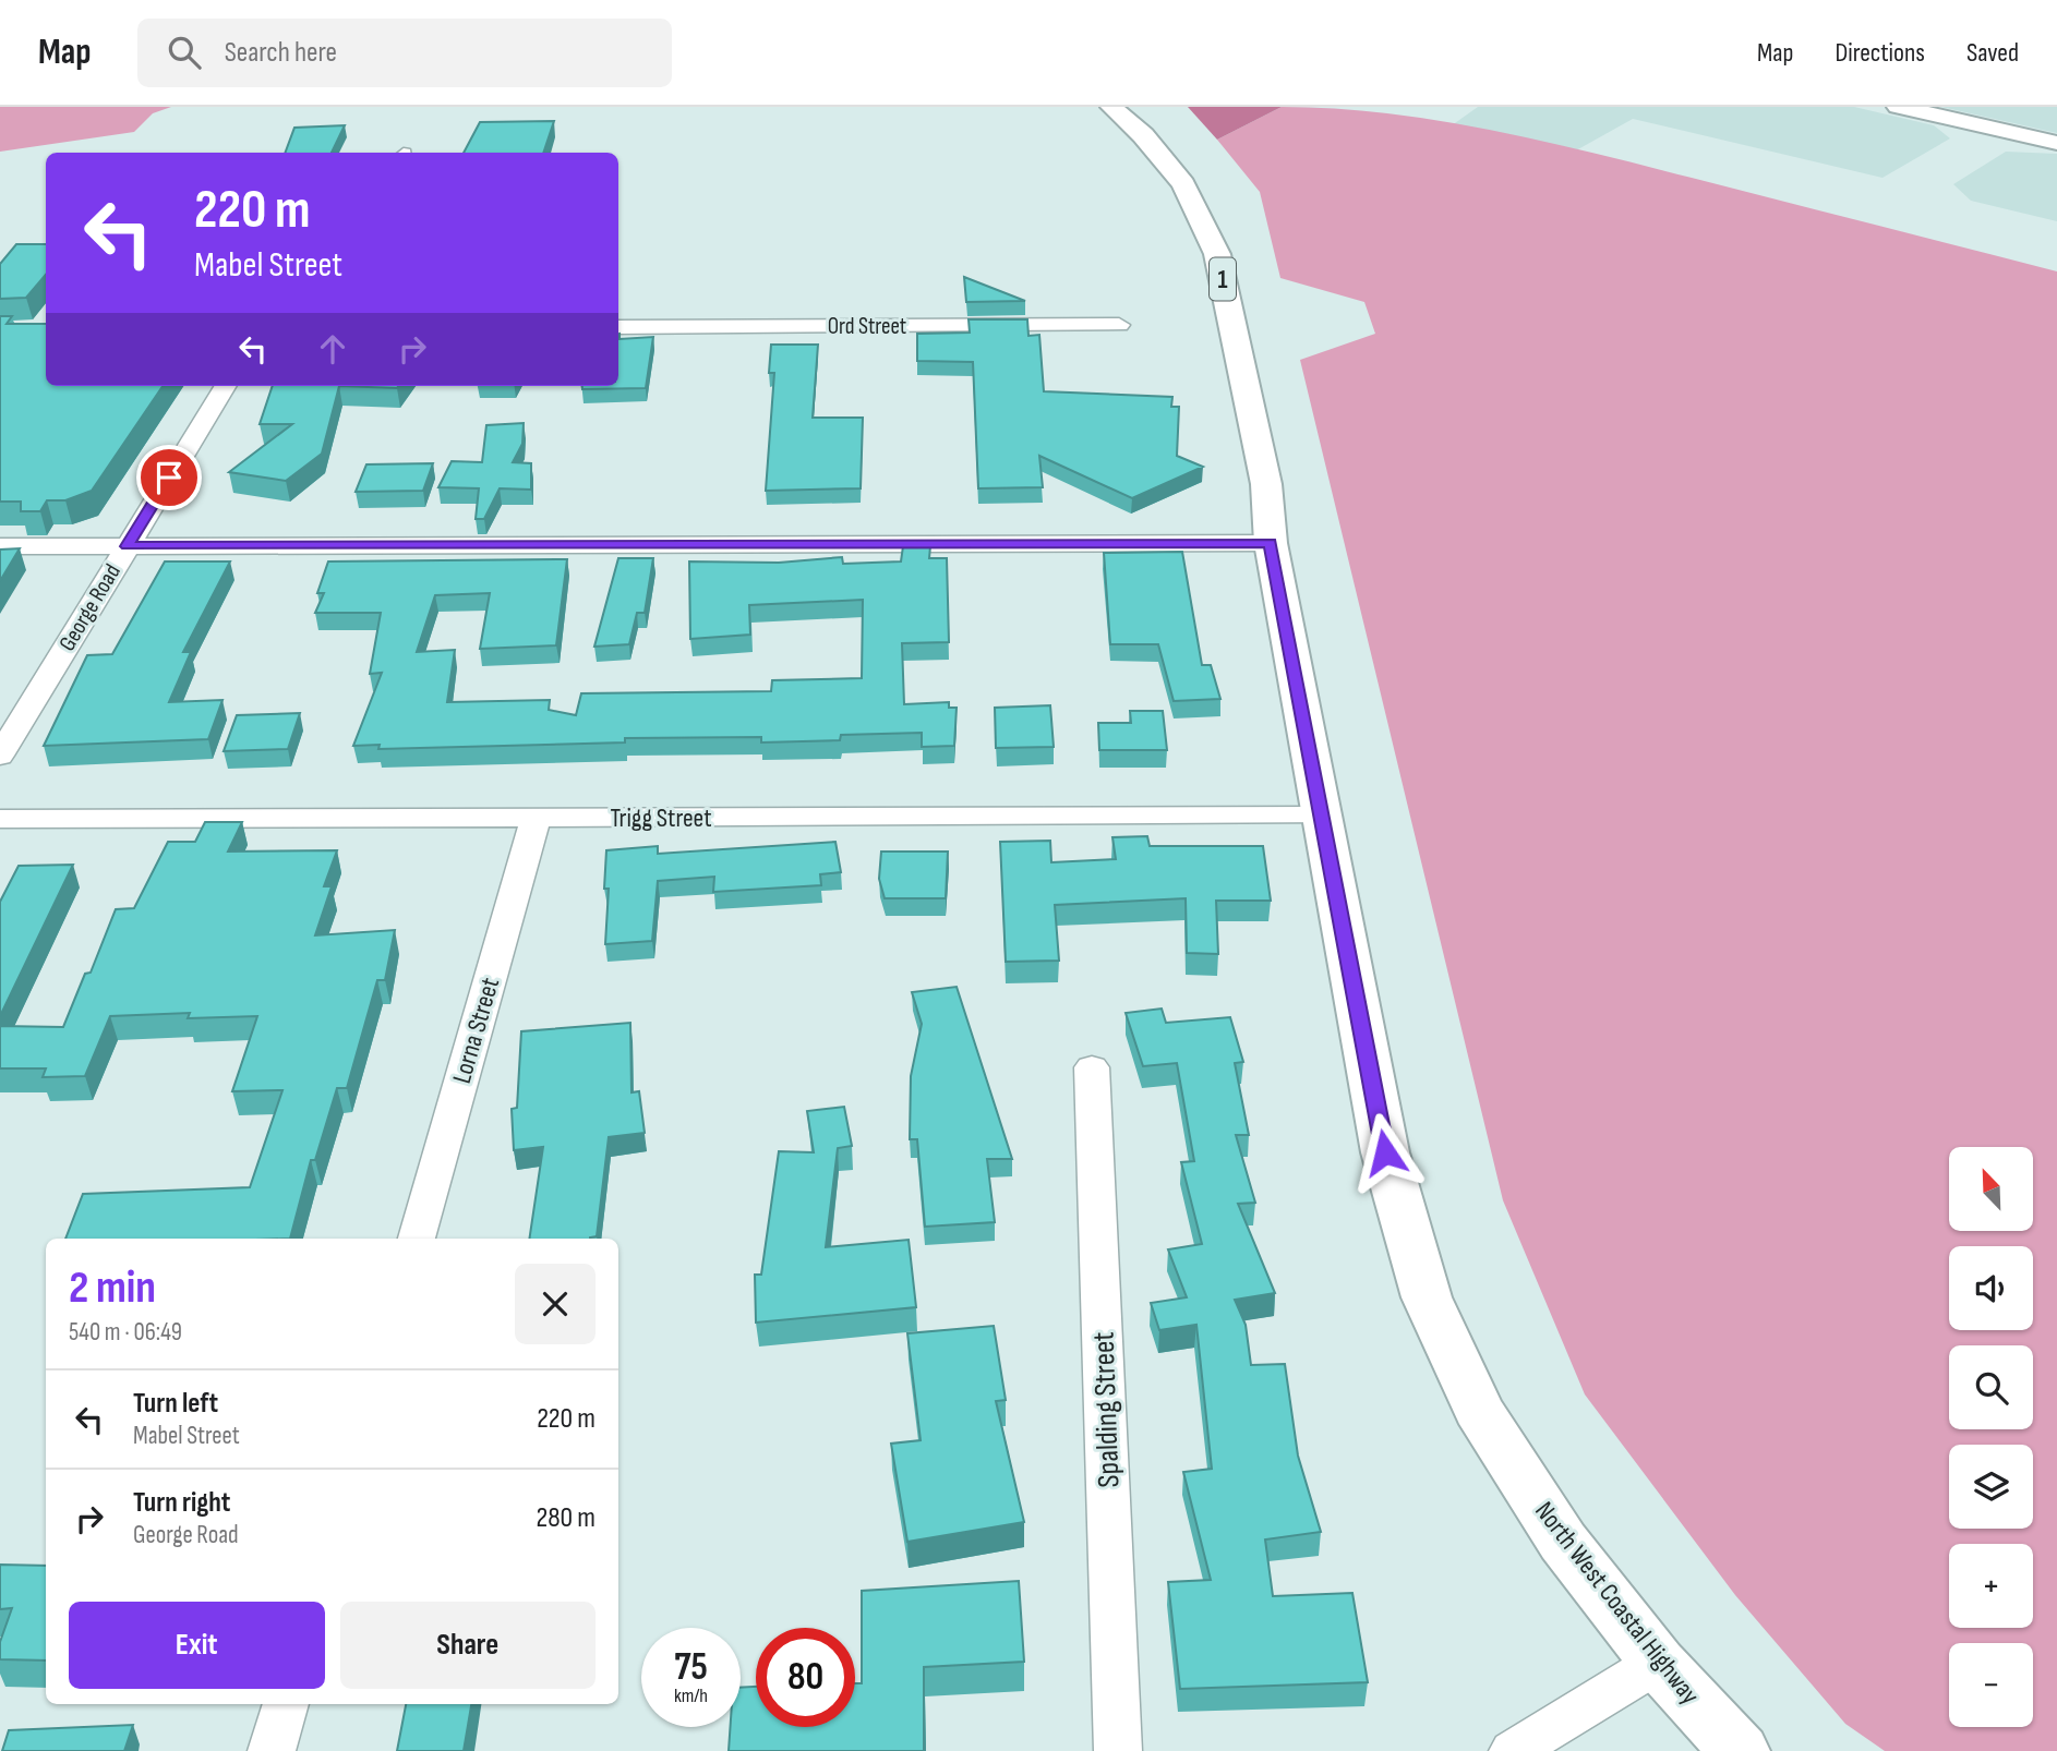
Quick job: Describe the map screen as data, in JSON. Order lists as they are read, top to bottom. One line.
{"streets":{"main road":["1","North West Coastal Highway"],"street":["Ord Street","George Road","Trigg Street","Lorna Street","Spalding Street"]},"crossings":[["Trigg Street","Lorna Street"],["Trigg Street","North West Coastal Highway"]],"north":"top left","page":{"header":"Map","search":"Search here","nav":["Map","Directions","Saved"],"turn":["220 m","Mabel Street"],"map_buttons":["+","−"],"heading":["2 min","540 m · 06:49"],"list":[{"name":"Turn left","note":"Mabel Street","value":"220 m"},{"name":"Turn right","note":"George Road","value":"280 m"}],"buttons":["Exit","Share"],"speed":"75 km/h","limit":"80"}}
